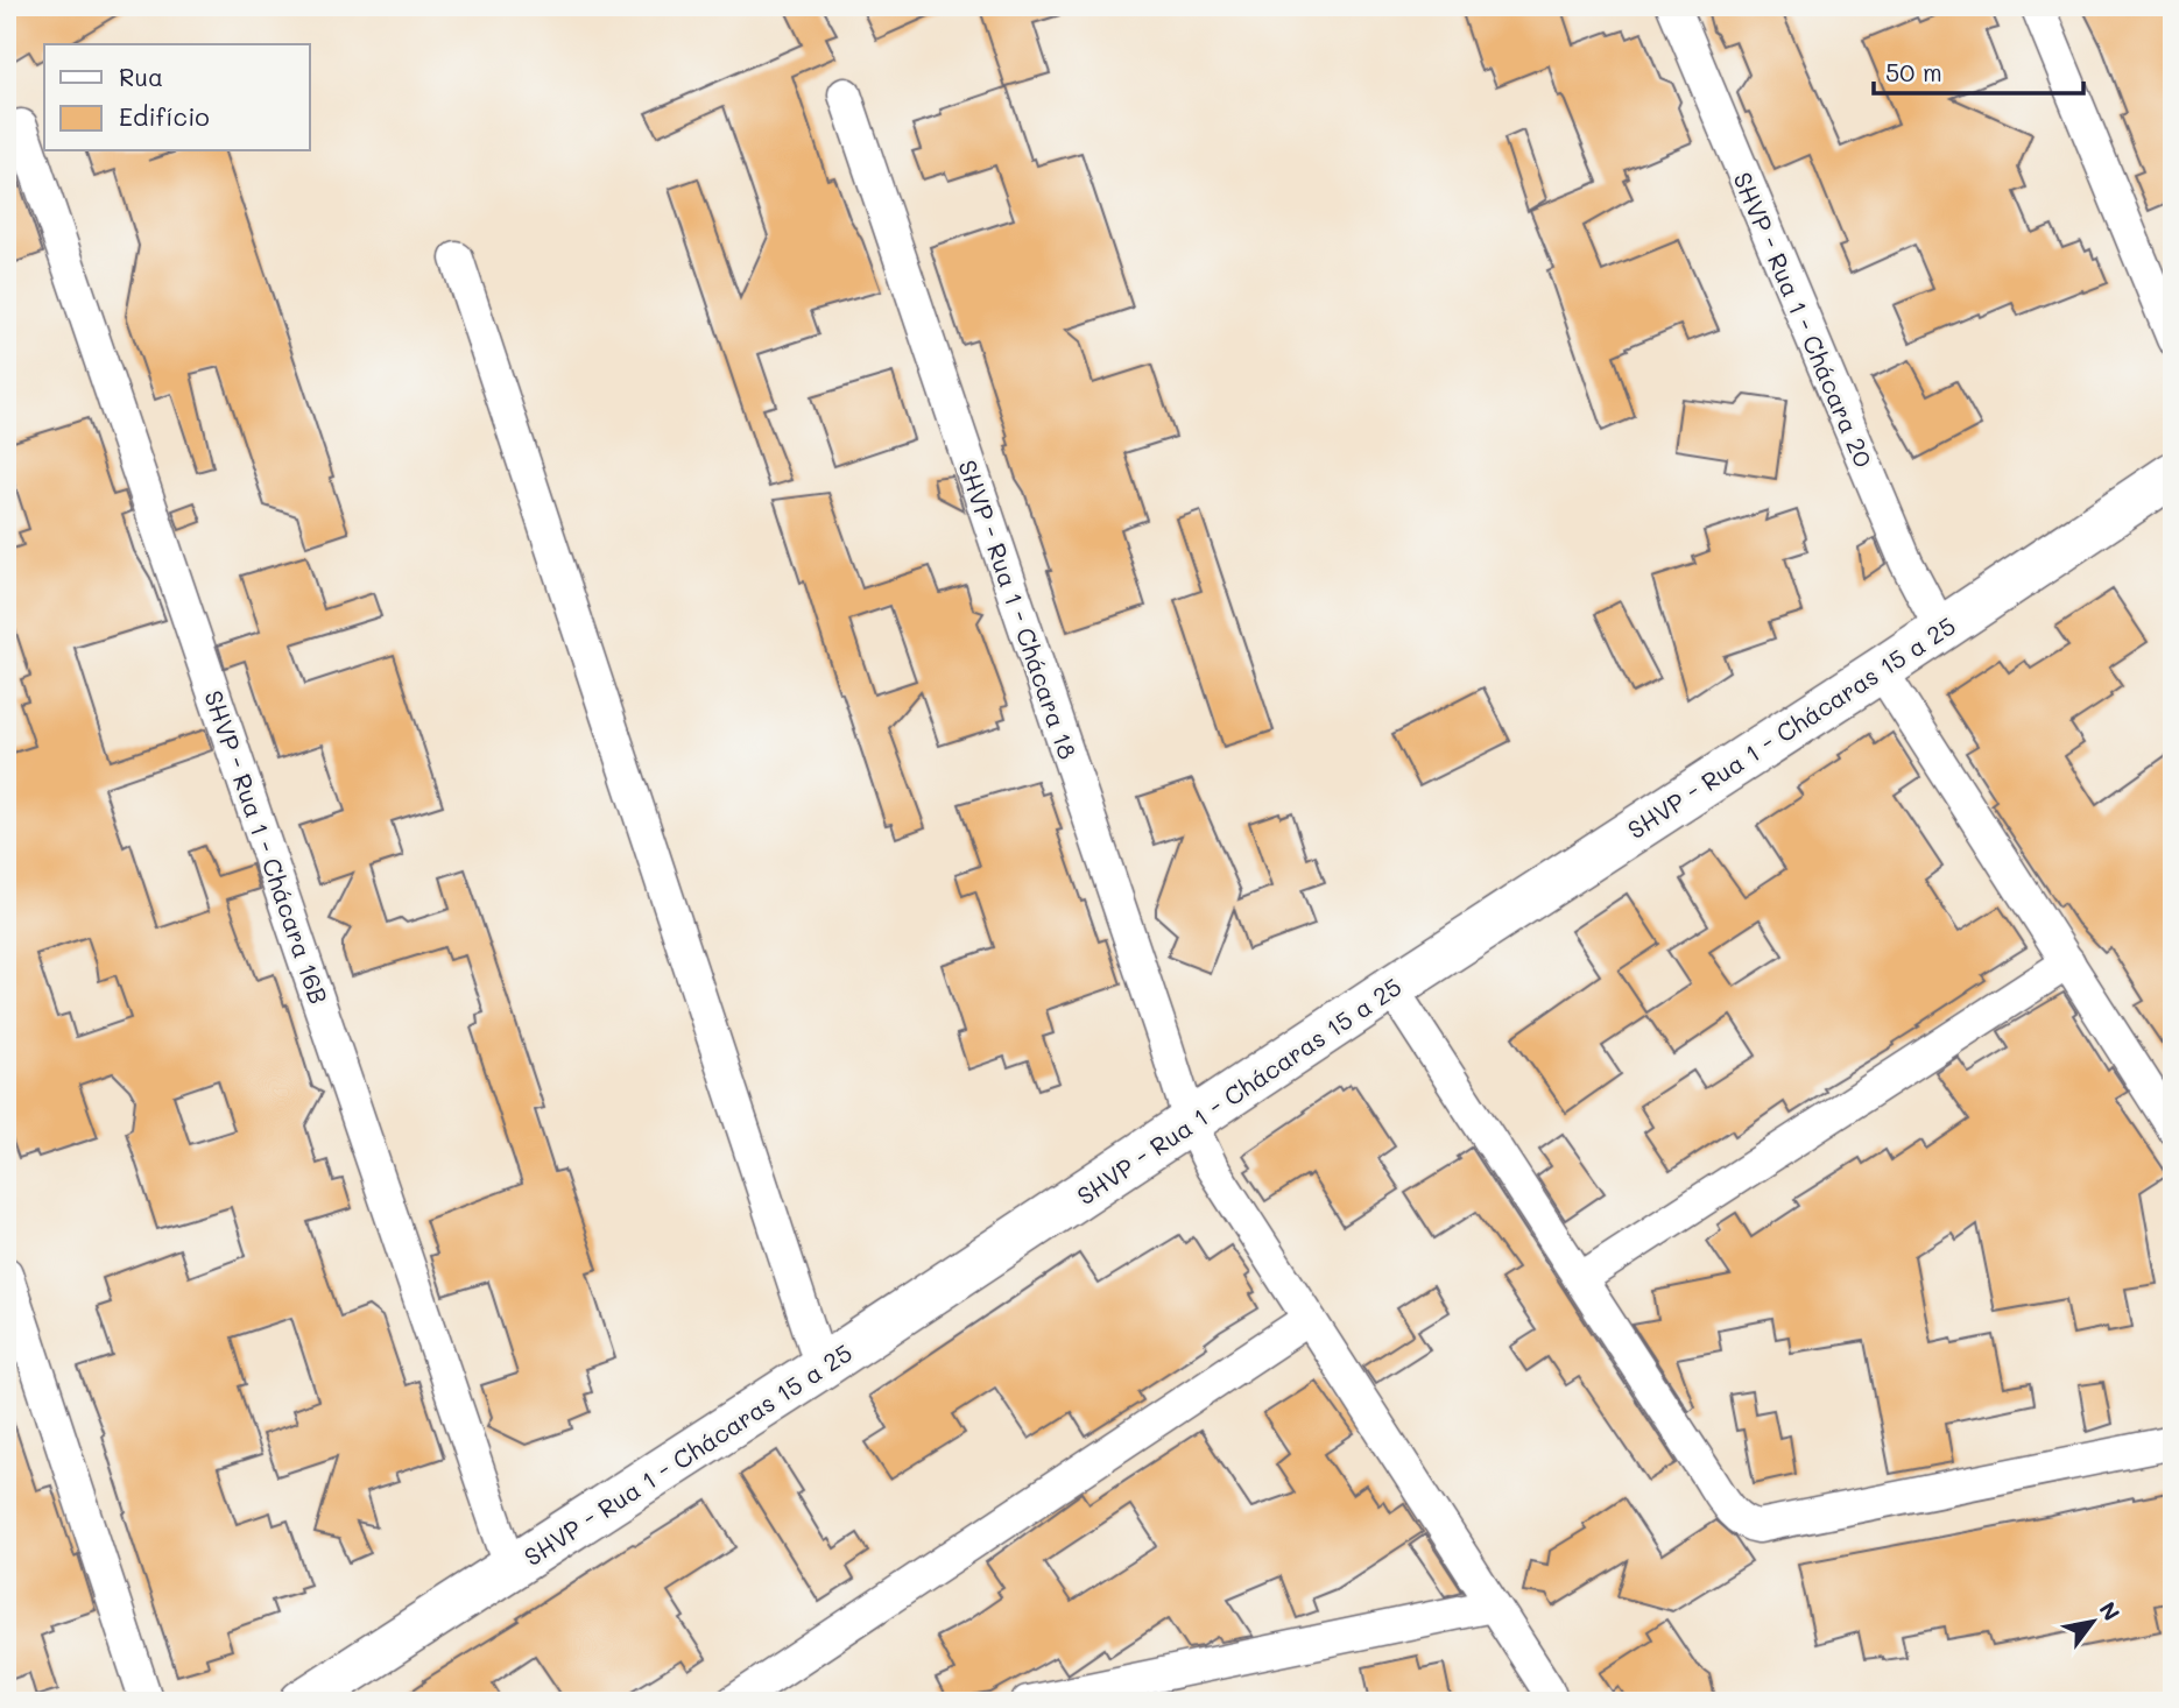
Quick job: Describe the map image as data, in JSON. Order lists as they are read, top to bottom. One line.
{"streets":{"street":["SHVP - Rua 1 - Chácara 20","SHVP - Rua 1 - Chácara 18","SHVP - Rua 1 - Chácaras 15 a 25","SHVP - Rua 1 - Chácara 16B"]},"crossings":[["SHVP - Rua 1 - Chácara 20","SHVP - Rua 1 - Chácaras 15 a 25"],["SHVP - Rua 1 - Chácara 18","SHVP - Rua 1 - Chácaras 15 a 25"],["SHVP - Rua 1 - Chácaras 15 a 25","SHVP - Rua 1 - Chácara 16B"]],"legend":["Rua","Edifício"],"scale_bar":"50 m","north":"top right"}
